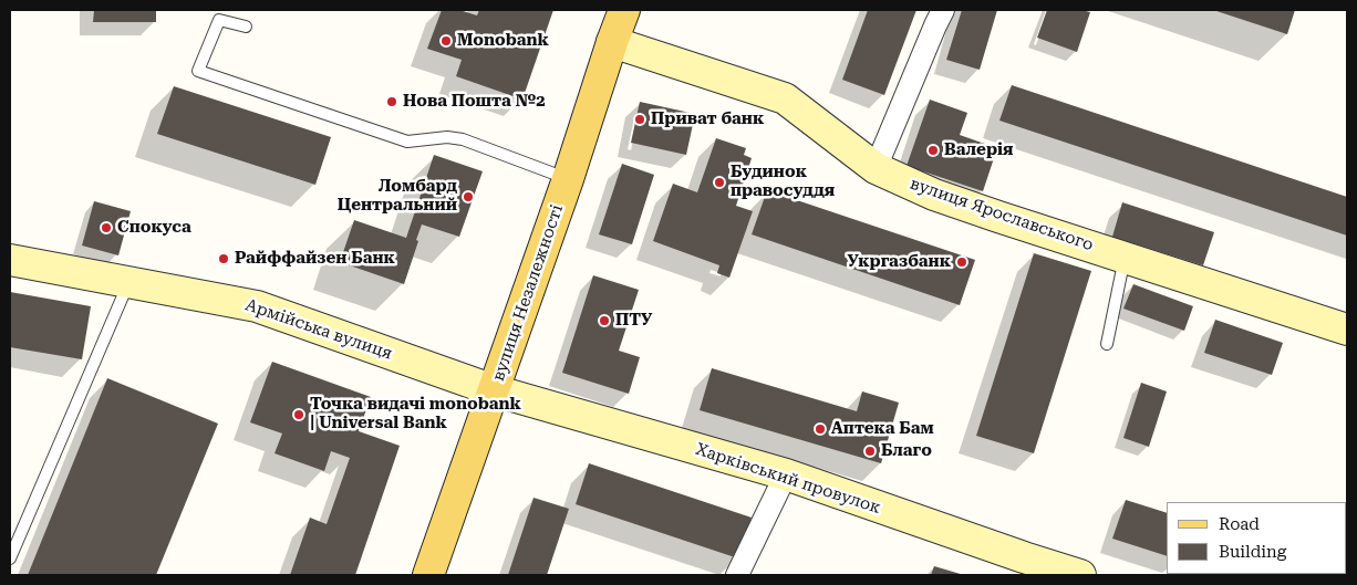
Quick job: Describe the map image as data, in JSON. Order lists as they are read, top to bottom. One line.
{"streets":{"main road":["вулиця Незалежності"],"street":["вулиця Ярославського","Армійська вулиця","Харківський провулок"]},"crossings":[["вулиця Ярославського","вулиця Незалежності"],["вулиця Незалежності","Армійська вулиця"],["вулиця Незалежності","Харківський провулок"],["Армійська вулиця","Харківський провулок"]],"places":["Monobank","Нова Пошта №2","Приват банк","Валерія","Будинок правосуддя","Ломбард Центральний","Спокуса","Райффайзен Банк","Укргазбанк","ПТУ","Точка видачі monobank | Universal Bank","Аптека Бам","Благо"],"legend":["Road","Building"]}
